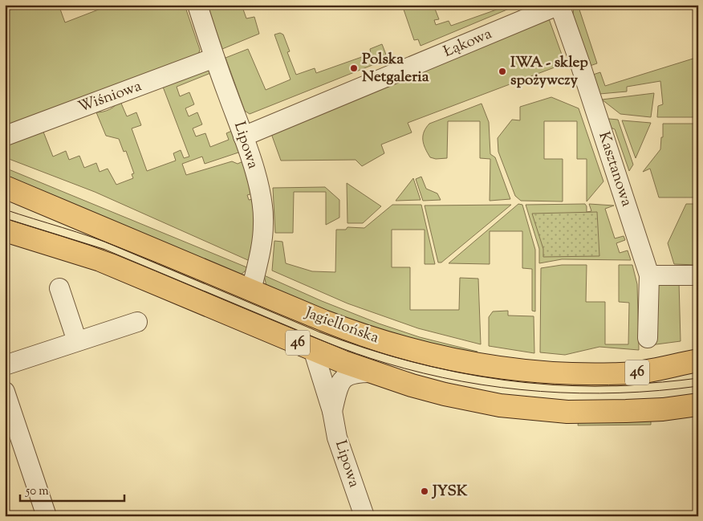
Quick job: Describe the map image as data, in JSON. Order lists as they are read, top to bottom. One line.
{"streets":{"main road":["Jagiellońska","46"],"street":["Łąkowa","Wiśniowa","Lipowa","Kasztanowa"]},"crossings":[["Łąkowa","Lipowa"],["Łąkowa","Kasztanowa"],["Wiśniowa","Lipowa"],["Lipowa","Jagiellońska"]],"places":["Polska Netgaleria","IWA - sklep spożywczy","JYSK"],"scale_bar":"50 m"}
